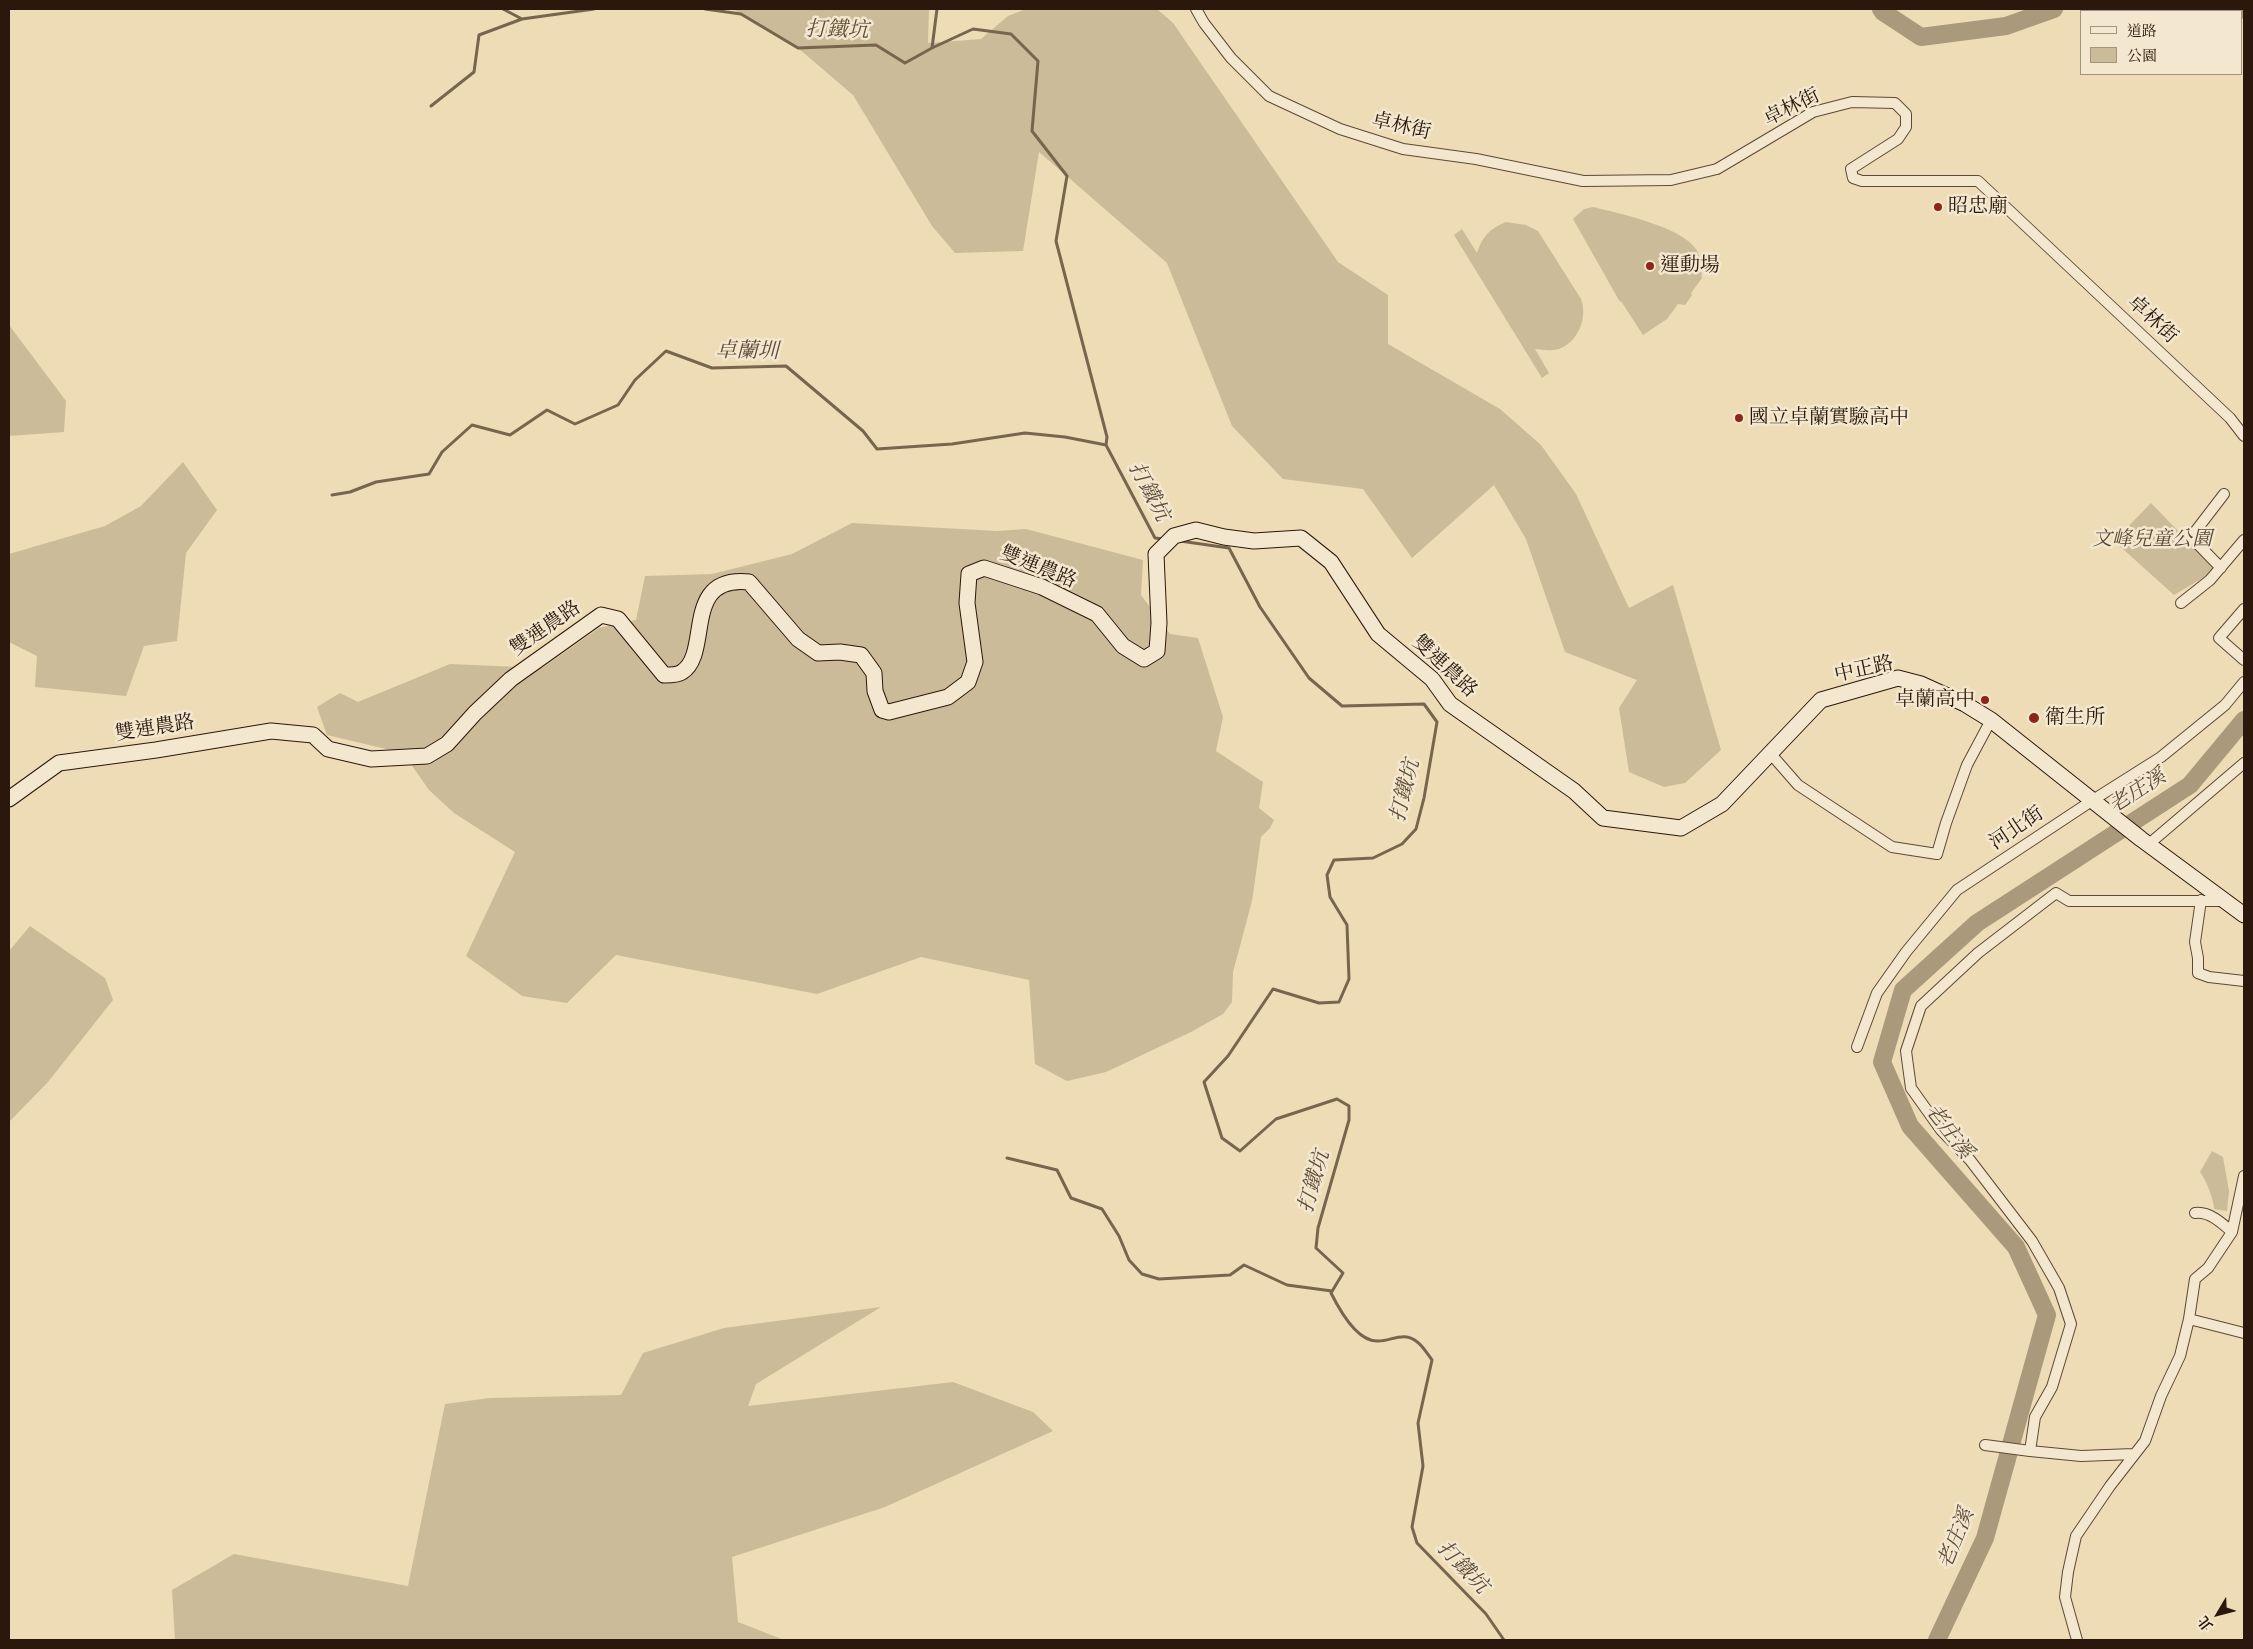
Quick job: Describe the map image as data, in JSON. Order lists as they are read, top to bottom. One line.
{"streets":{"street":["卓林街","雙連農路","中正路","河北街"]},"crossings":[["雙連農路","中正路"],["中正路","河北街"]],"water":["打鐵坑","卓蘭圳","老庄溪"],"parks":["文峰兒童公園"],"places":["昭忠廟","運動場","國立卓蘭實驗高中","卓蘭高中","衛生所"],"legend":["道路","公園"],"north":"bottom left"}
